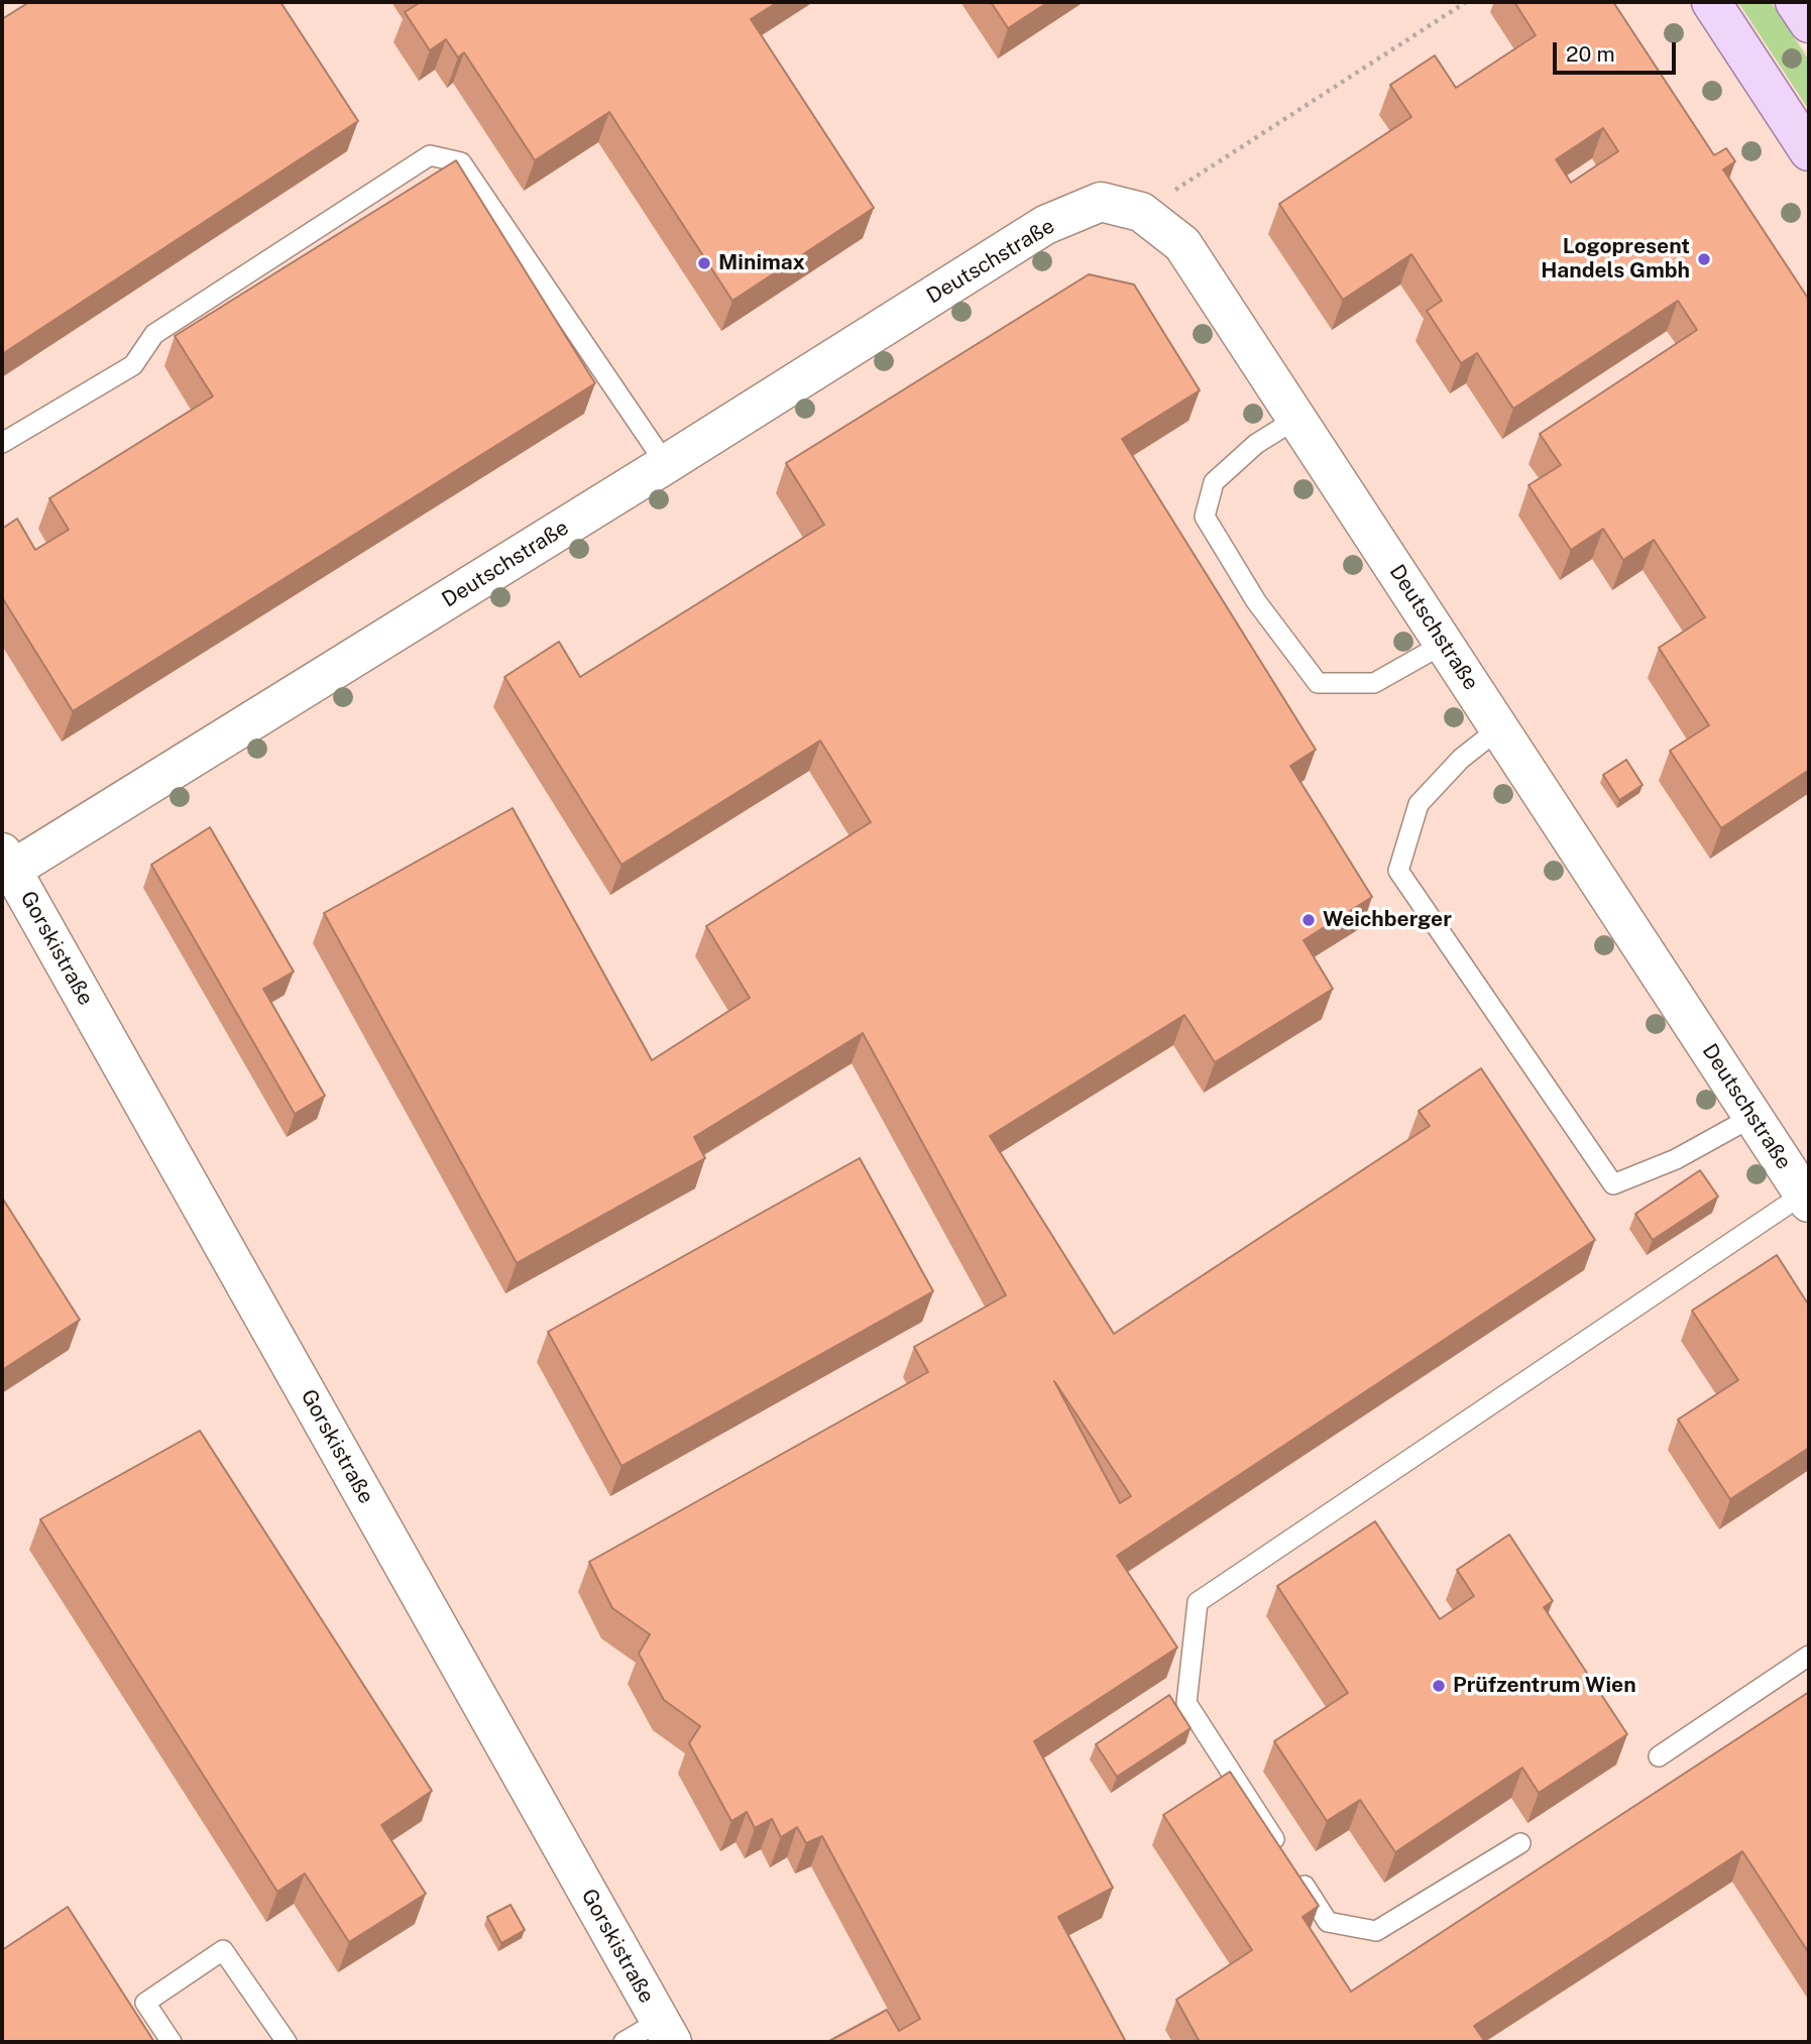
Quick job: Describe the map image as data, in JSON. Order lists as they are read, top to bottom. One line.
{"streets":{"street":["Deutschstraße","Gorskistraße"]},"crossings":[["Deutschstraße","Gorskistraße"]],"places":["Logopresent Handels Gmbh","Minimax","Weichberger","Prüfzentrum Wien"],"scale_bar":"20 m"}
